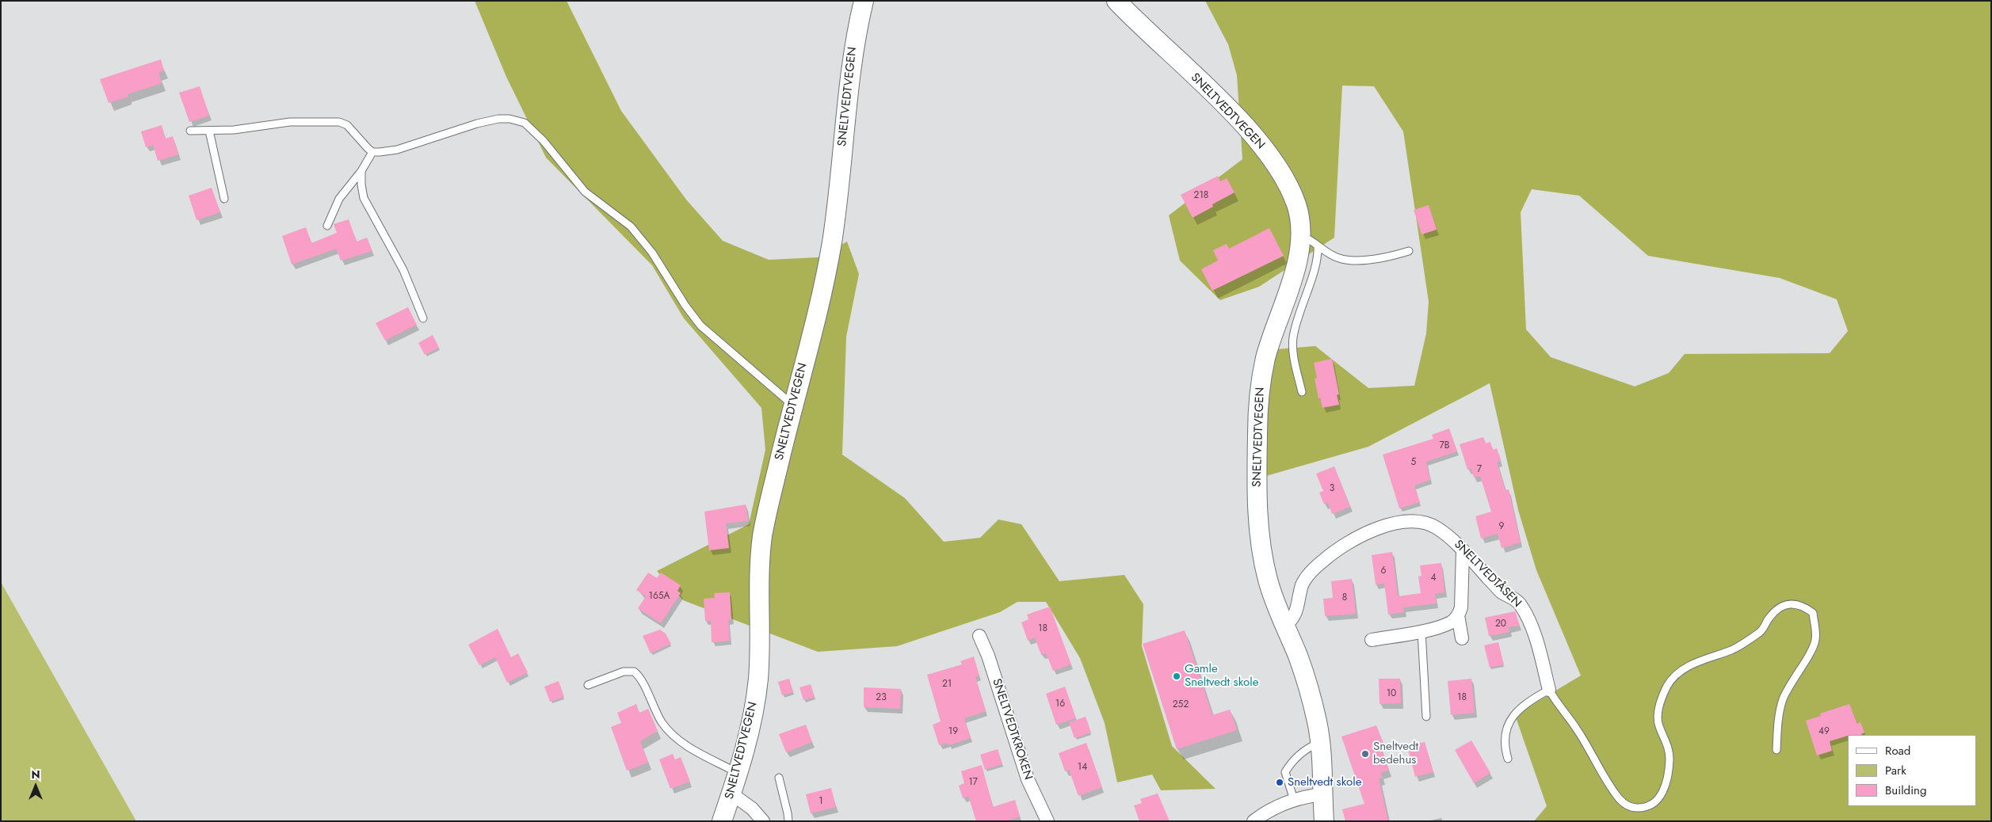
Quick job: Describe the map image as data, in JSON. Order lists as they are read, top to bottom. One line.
{"streets":{"main road":["SNELTVEDTVEGEN"],"street":["SNELTVEDTÅSEN","SNELTVEDTKROKEN"]},"crossings":[["SNELTVEDTVEGEN","SNELTVEDTÅSEN"]],"places":["Gamle Sneltvedt skole","Sneltvedt bedehus","Sneltvedt skole"],"house_numbers":["218","7B","5","7","3","9","6","4","165A","8","20","18","21","10","23","18","16","252","19","49","14","17","1"],"legend":["Road","Park","Building"],"north":"top"}
